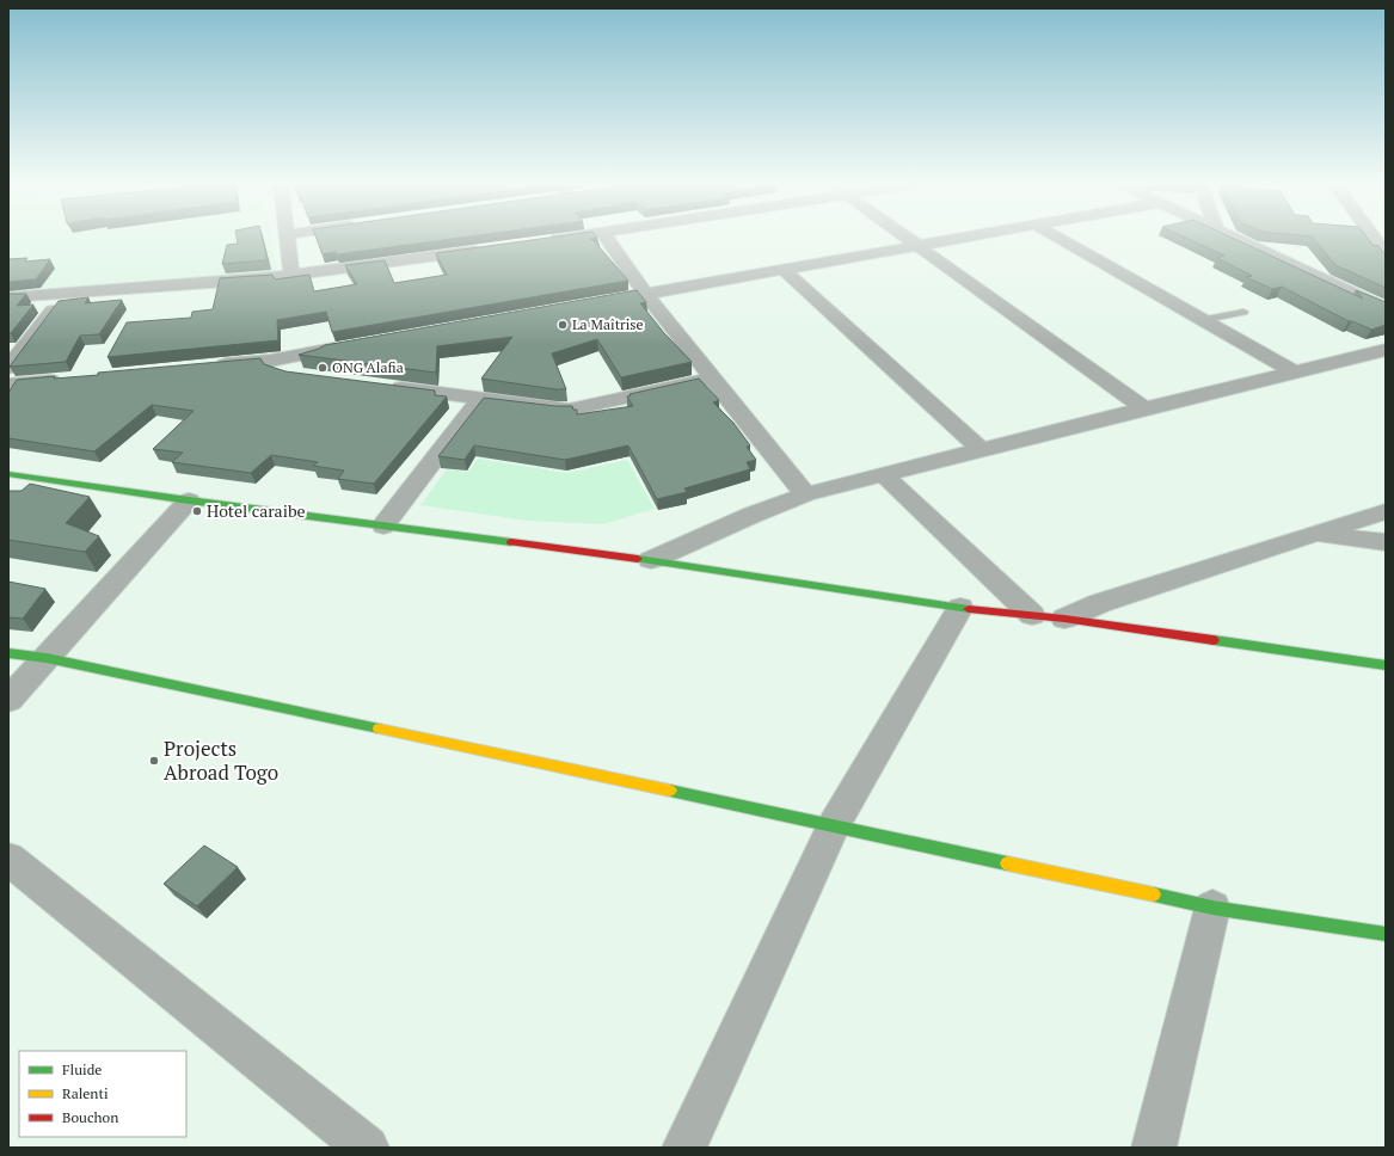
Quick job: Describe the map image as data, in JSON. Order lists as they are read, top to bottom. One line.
{"places":["La Maîtrise","ONG Alafia","Hotel caraibe","Projects Abroad Togo"],"legend":["Fluide","Ralenti","Bouchon"]}
